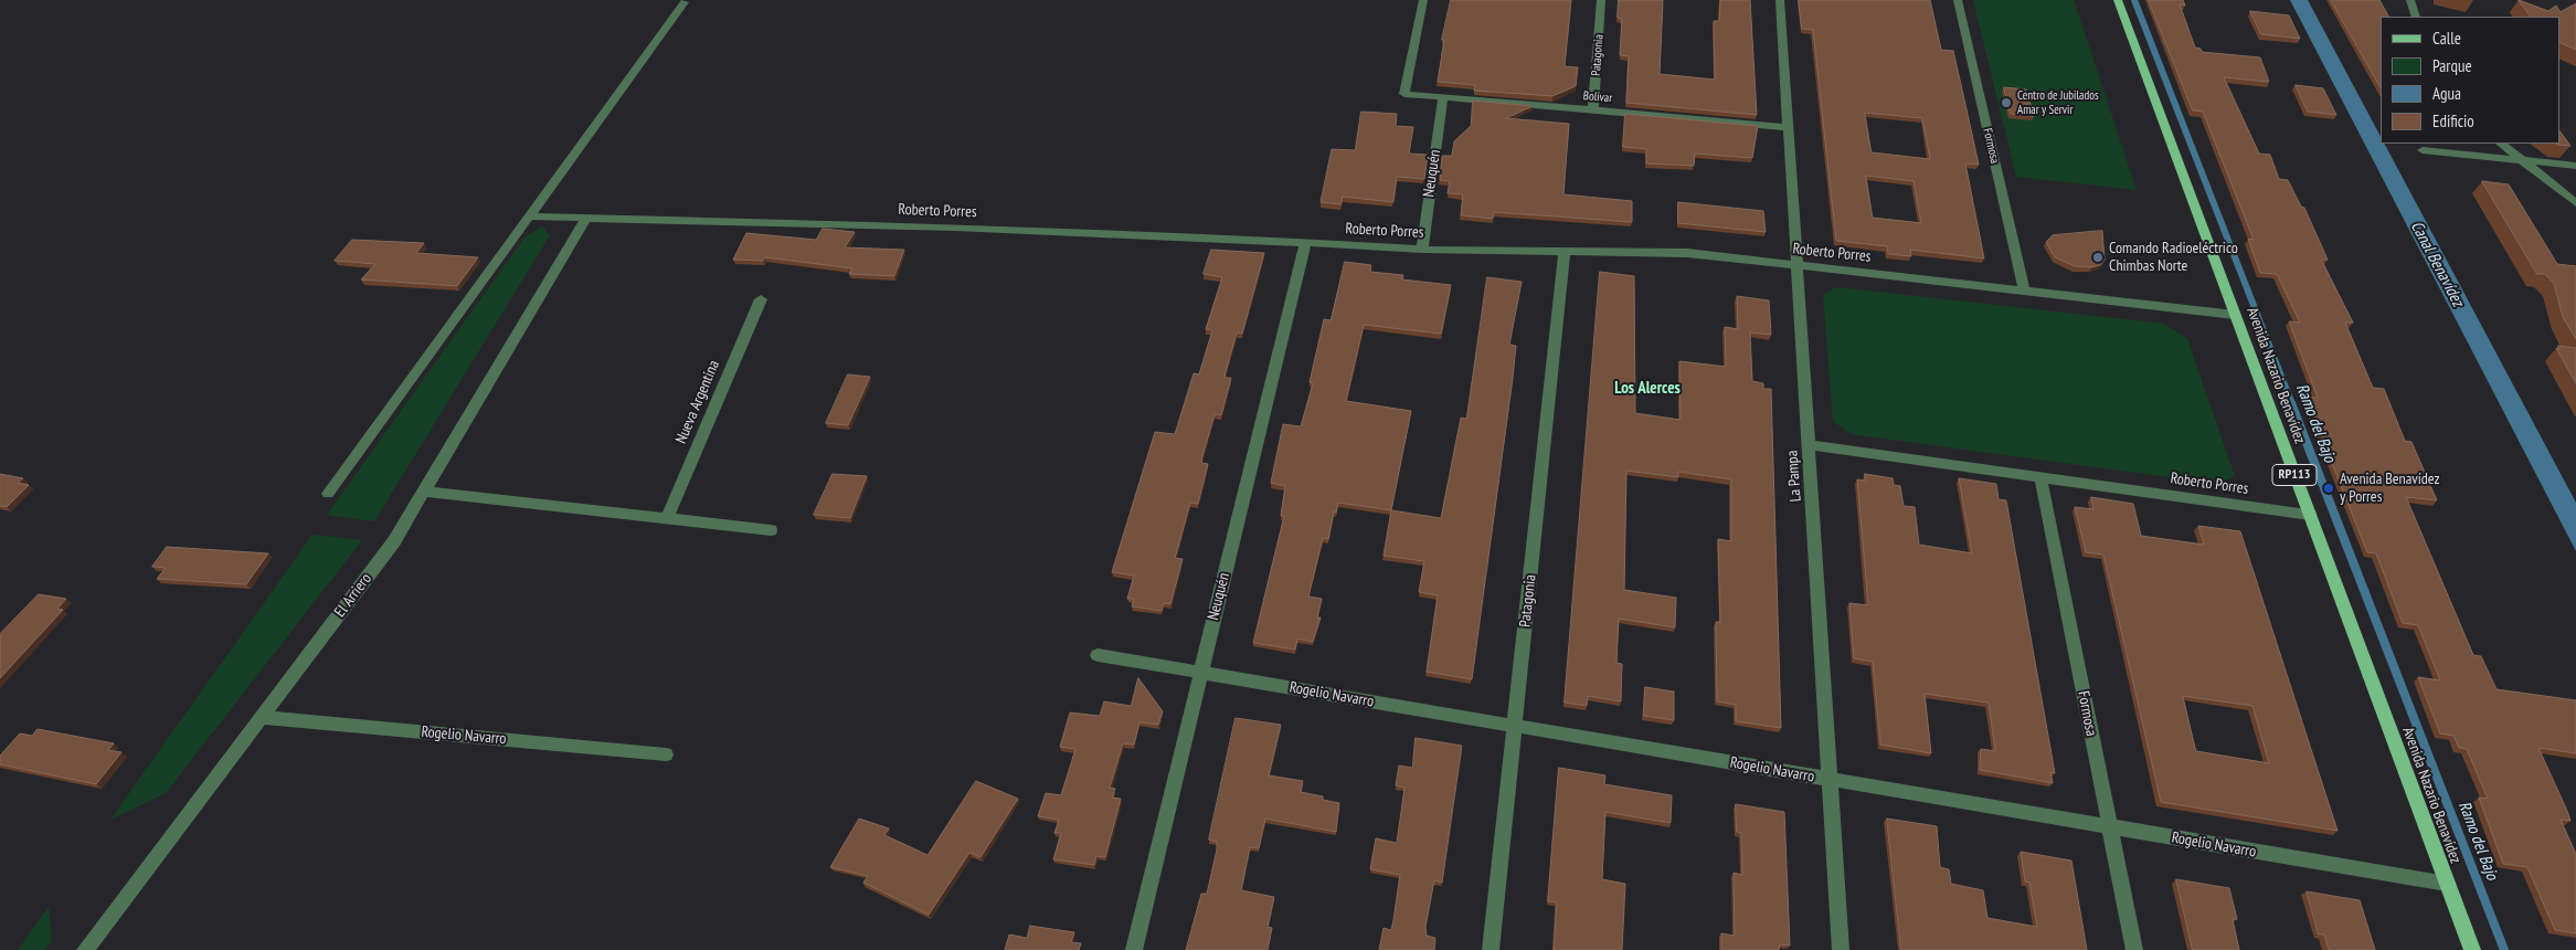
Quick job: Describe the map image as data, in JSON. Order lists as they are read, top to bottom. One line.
{"streets":{"main road":["Avenida Nazario Benavídez","RP113"],"street":["Patagonia","Bolivar","Formosa","Neuquén","Roberto Porres","Nueva Argentina","La Pampa","El Arriero","Rogelio Navarro"]},"crossings":[["Patagonia","Bolivar"],["Patagonia","Roberto Porres"],["Patagonia","Rogelio Navarro"],["Bolivar","Neuquén"],["Bolivar","La Pampa"],["Formosa","Roberto Porres"],["Formosa","Rogelio Navarro"],["Neuquén","Roberto Porres"],["Neuquén","Rogelio Navarro"],["Roberto Porres","Avenida Nazario Benavídez"],["Roberto Porres","La Pampa"],["Roberto Porres","El Arriero"],["Avenida Nazario Benavídez","Rogelio Navarro"],["La Pampa","Rogelio Navarro"],["El Arriero","Rogelio Navarro"]],"districts":["Los Alerces"],"water":["Canal Benavídez","Ramo del Bajo"],"places":["Centro de Jubilados Amar y Servir","Comando Radioeléctrico Chimbas Norte","Avenida Benavídez y Porres"],"legend":["Calle","Parque","Agua","Edificio"]}
